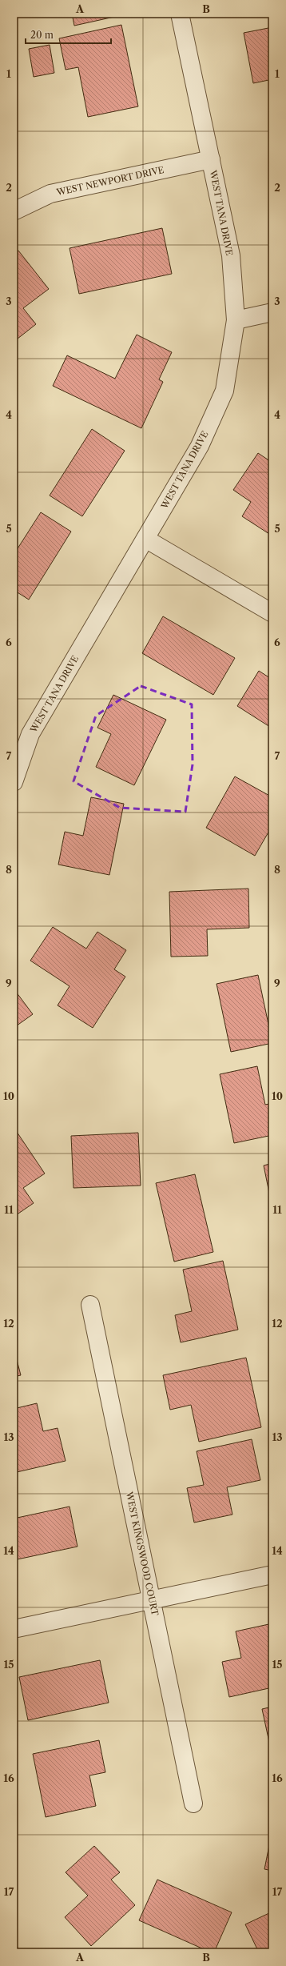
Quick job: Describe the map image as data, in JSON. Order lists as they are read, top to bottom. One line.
{"streets":{"street":["WEST NEWPORT DRIVE","WEST TANA DRIVE","WEST KINGSWOOD COURT"]},"crossings":[["WEST NEWPORT DRIVE","WEST TANA DRIVE"]],"scale_bar":"20 m","grid":{"columns":["A","B"],"rows":["1","2","3","4","5","6","7","8","9","10","11","12","13","14","15","16","17"]}}
